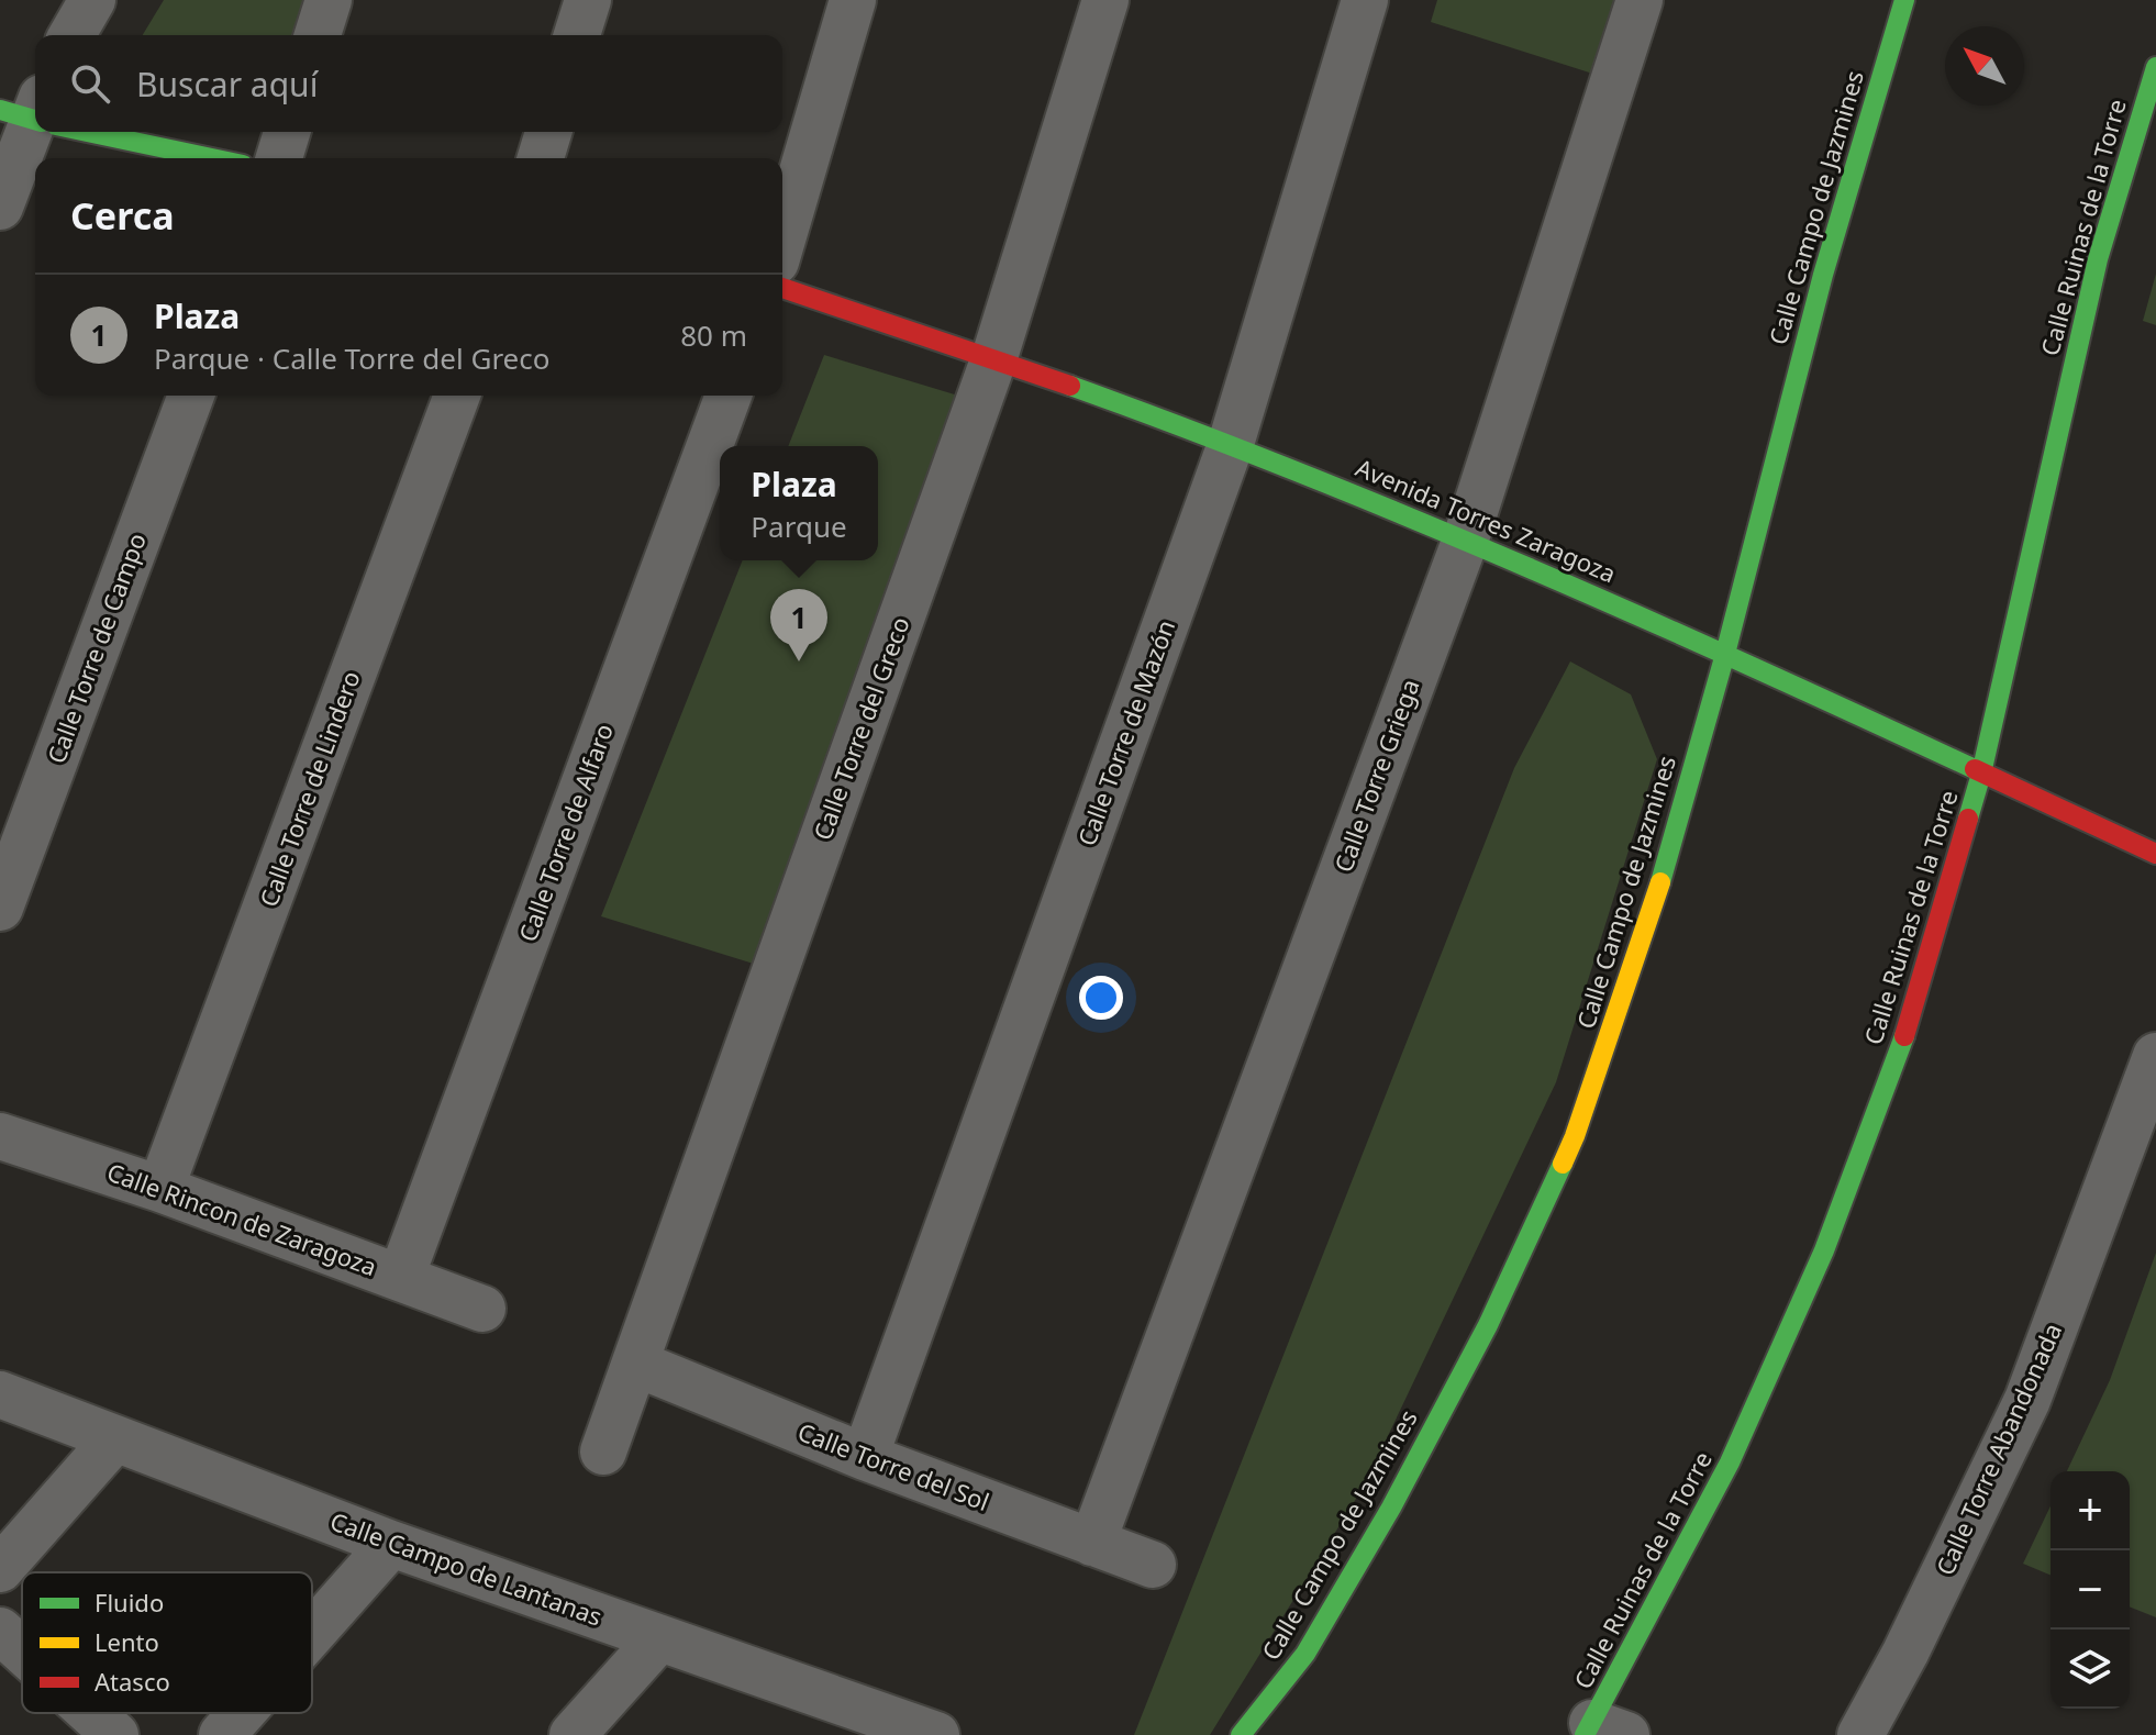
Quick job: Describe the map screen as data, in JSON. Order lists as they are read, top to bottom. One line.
{"streets":{"street":["Calle Campo de Jazmines","Calle Ruinas de la Torre","Avenida Torres Zaragoza","Calle Torre de Campo","Calle Torre del Greco","Calle Torre de Mazón","Calle Torre Griega","Calle Torre de Lindero","Calle Torre de Alfaro","Calle Rincon de Zaragoza","Calle Torre Abandonada","Calle Torre del Sol","Calle Campo de Lantanas"]},"crossings":[["Calle Campo de Jazmines","Avenida Torres Zaragoza"],["Calle Ruinas de la Torre","Avenida Torres Zaragoza"],["Avenida Torres Zaragoza","Calle Torre del Greco"],["Avenida Torres Zaragoza","Calle Torre de Mazón"],["Avenida Torres Zaragoza","Calle Torre Griega"],["Calle Torre del Greco","Calle Torre del Sol"],["Calle Torre de Mazón","Calle Torre del Sol"],["Calle Torre Griega","Calle Torre del Sol"],["Calle Torre de Lindero","Calle Rincon de Zaragoza"],["Calle Torre de Alfaro","Calle Rincon de Zaragoza"]],"legend":["Fluido","Lento","Atasco"],"north":"top left","page":{"search":"Buscar aquí","heading":"Cerca","list":[{"mark":"1","name":"Plaza","note":"Parque · Calle Torre del Greco","value":"80 m"}],"popup":["Plaza","Parque"],"pins":"1","map_buttons":["+","−"]}}
